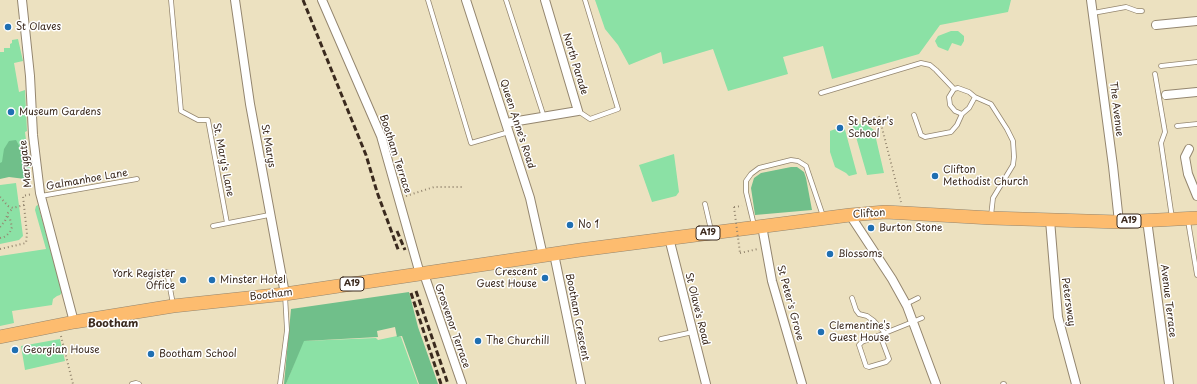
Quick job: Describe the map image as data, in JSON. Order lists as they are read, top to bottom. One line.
{"streets":{"main road":["Clifton","A19","Bootham"],"street":["North Parade","The Avenue","Queen Anne's Road","St Marys","Bootham Terrace","Marygate","Avenue Terrace","Petersway","St Peter's Grove","St Olave's Road","Bootham Crescent","Grosvenor Terrace"],"lane":["St. Mary's Lane","Galmanhoe Lane"]},"crossings":[["North Parade","Queen Anne's Road"],["The Avenue","Clifton"],["Queen Anne's Road","Clifton"],["Queen Anne's Road","Bootham"],["Queen Anne's Road","Bootham Crescent"],["St Marys","Bootham"],["Bootham Terrace","Bootham"],["Bootham Terrace","Grosvenor Terrace"],["Marygate","Galmanhoe Lane"],["Marygate","Bootham"],["Clifton","Bootham"],["Clifton","Avenue Terrace"],["Clifton","Petersway"],["Clifton","St Peter's Grove"],["Clifton","St Olave's Road"],["Clifton","Bootham Crescent"],["Bootham","Bootham Crescent"],["Bootham","Grosvenor Terrace"]],"districts":["Bootham"],"places":["St Olaves","Museum Gardens","St Peter's School","Clifton Methodist Church","No 1","Burton Stone","Blossoms","Crescent Guest House","York Register Office","Minster Hotel","Clementine's Guest House","The Churchill","Georgian House","Bootham School"]}
